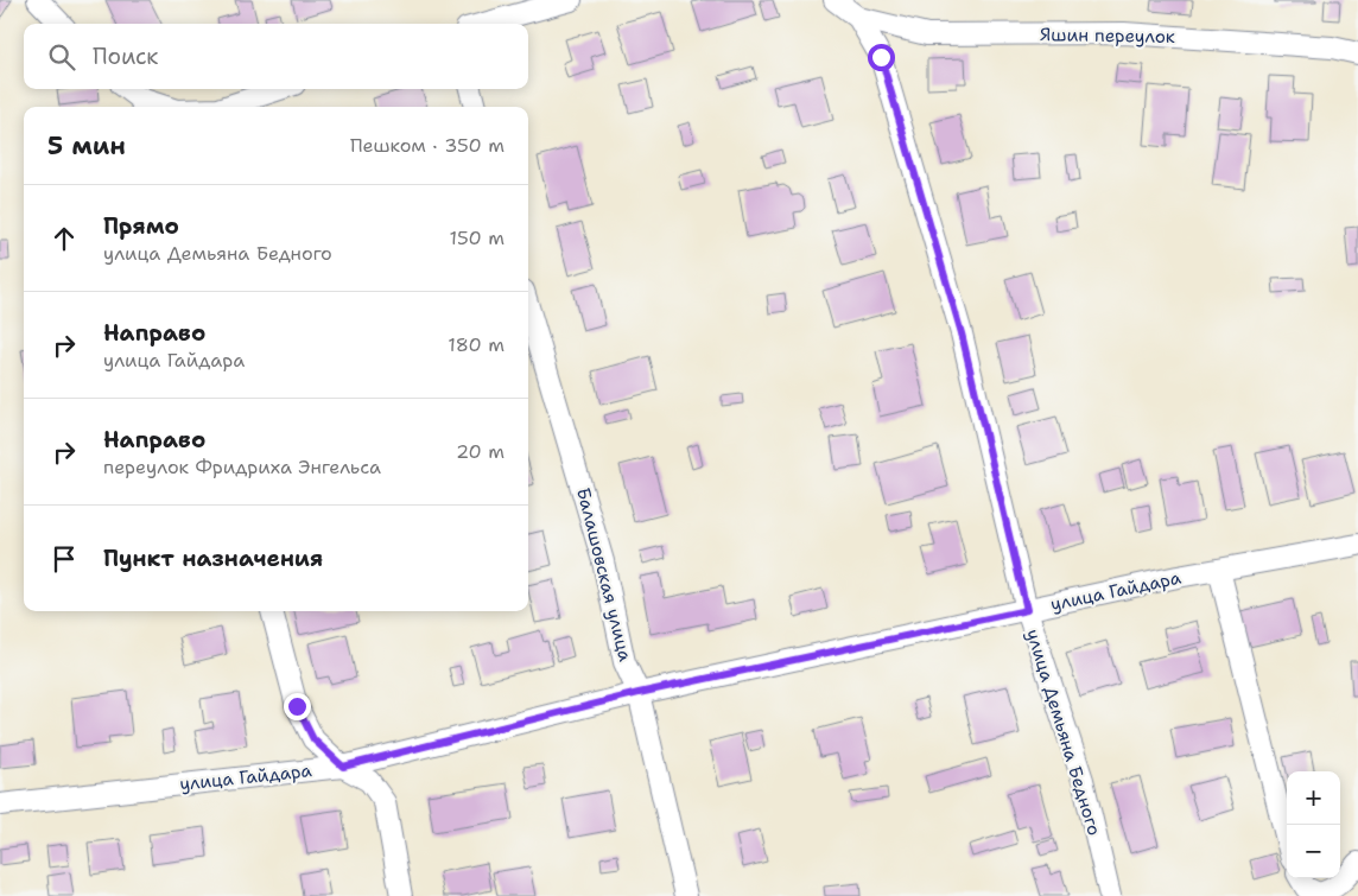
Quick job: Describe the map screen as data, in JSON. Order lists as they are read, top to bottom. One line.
{"streets":{"street":["Яшин переулок","Балашовская улица","улица Гайдара","улица Демьяна Бедного"]},"crossings":[["Яшин переулок","улица Демьяна Бедного"],["Балашовская улица","улица Гайдара"],["улица Гайдара","улица Демьяна Бедного"]],"page":{"search":"Поиск","heading":["5 мин","Пешком · 350 m"],"list":[["Прямо","улица Демьяна Бедного","150 m"],["Направо","улица Гайдара","180 m"],["Направо","переулок Фридриха Энгельса","20 m"],"Пункт назначения"],"map_buttons":["+","−"]}}
